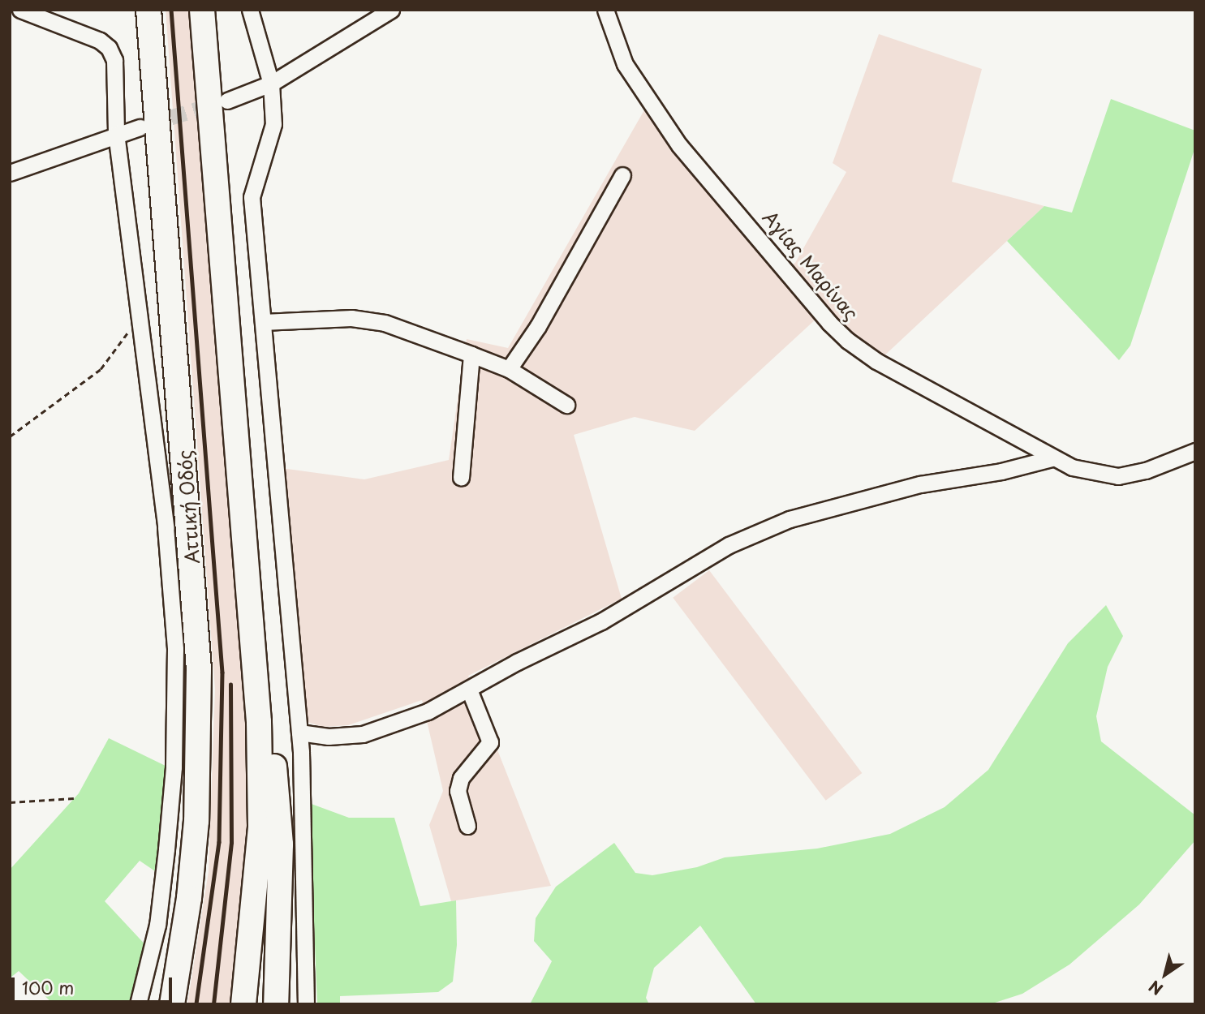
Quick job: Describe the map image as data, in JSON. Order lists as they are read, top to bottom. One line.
{"streets":{"highway":["Αττική Οδός"],"street":["Αγίας Μαρίνας"]},"scale_bar":"100 m","north":"bottom left"}
